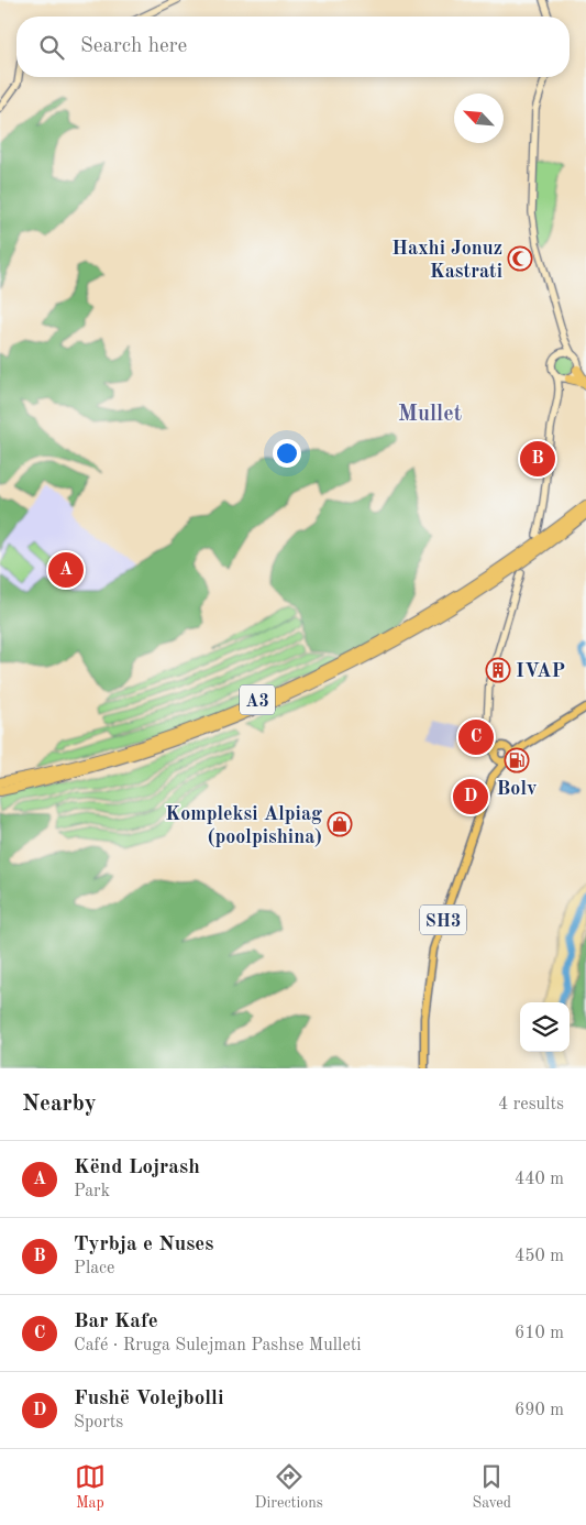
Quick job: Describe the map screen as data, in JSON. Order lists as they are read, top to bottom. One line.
{"streets":{"highway":["A3"],"main road":["SH3"]},"districts":["Mullet"],"places":{"mosque":["Haxhi Jonuz Kastrati"],"building":["IVAP"],"fuel station":["Bolv"],"shop":["Kompleksi Alpiag (poolpishina)"]},"north":"top left","page":{"search":"Search here","pins":["B","A","C","D"],"heading":["Nearby","4 results"],"list":[{"mark":"A","name":"Kënd Lojrash","note":"Park","value":"440 m"},{"mark":"B","name":"Tyrbja e Nuses","note":"Place","value":"450 m"},{"mark":"C","name":"Bar Kafe","note":"Café · Rruga Sulejman Pashse Mulleti","value":"610 m"},{"mark":"D","name":"Fushë Volejbolli","note":"Sports","value":"690 m"}],"nav":["Map","Directions","Saved"]}}
